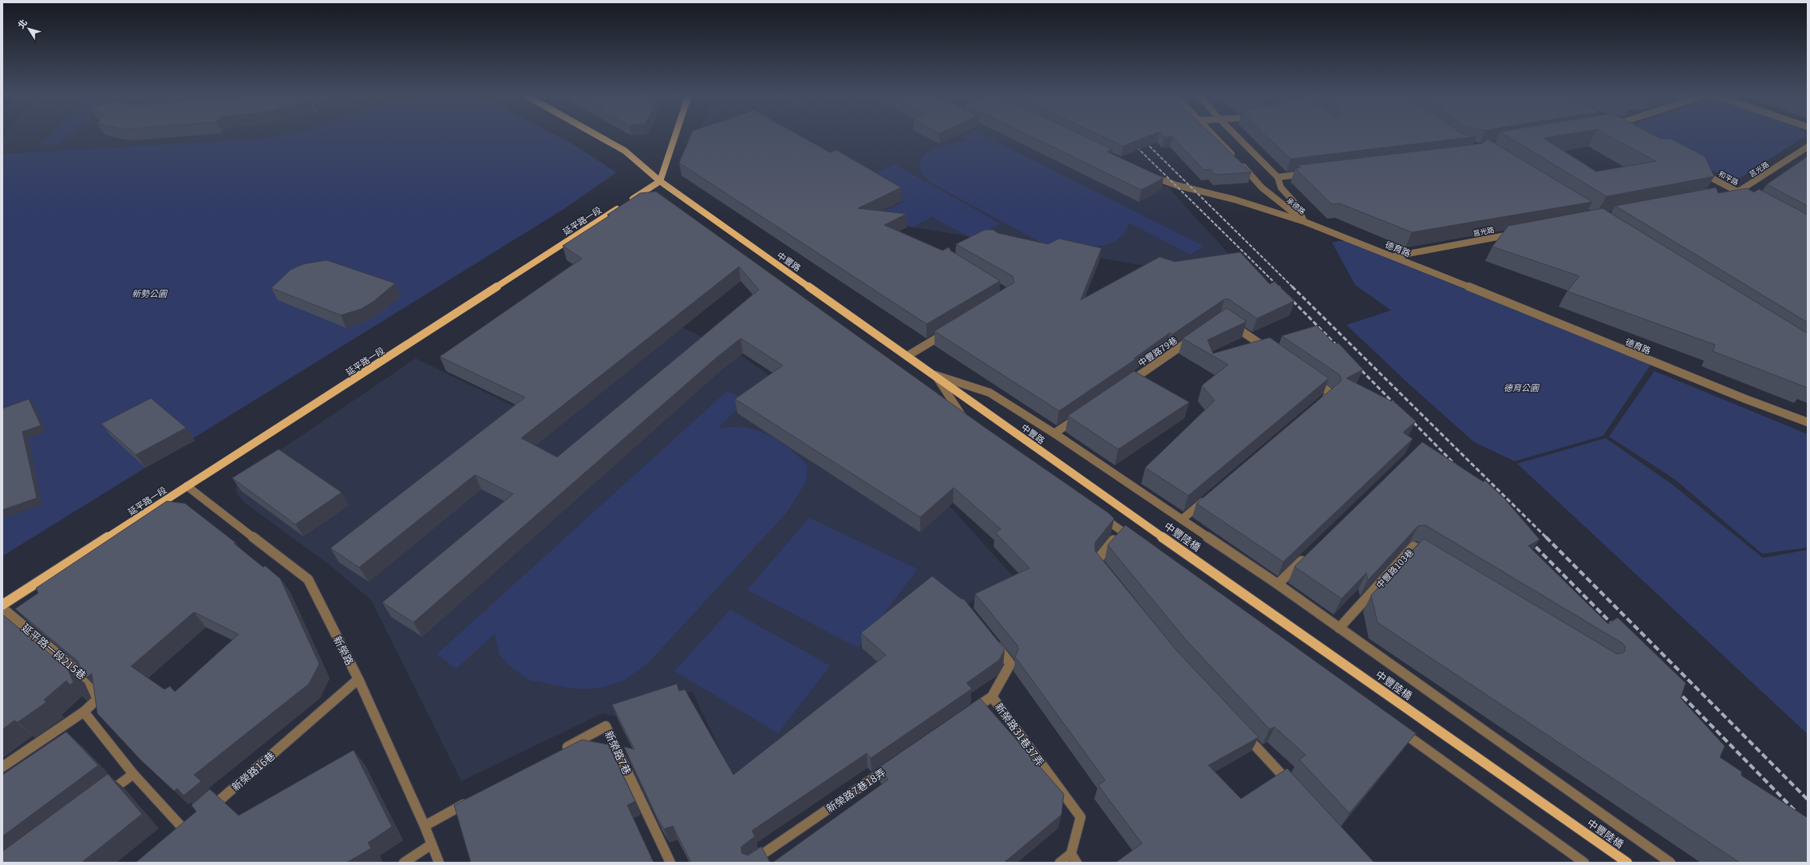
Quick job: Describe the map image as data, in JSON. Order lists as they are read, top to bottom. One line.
{"streets":{"main road":["延平路一段","中豐路","中豐陸橋"],"street":["莒光路","和平路","承德路","德育路","中豐路79巷","中豐路103巷","新榮路","延平路一段215巷","新榮路31巷37弄","新榮路7巷","新榮路16巷","新榮路7巷18弄"]},"crossings":[["莒光路","和平路"],["莒光路","德育路"],["承德路","德育路"],["延平路一段","中豐路"],["延平路一段","新榮路"],["中豐路","中豐陸橋"],["新榮路","新榮路16巷"]],"parks":["新勢公園","德育公園"],"north":"top left"}
